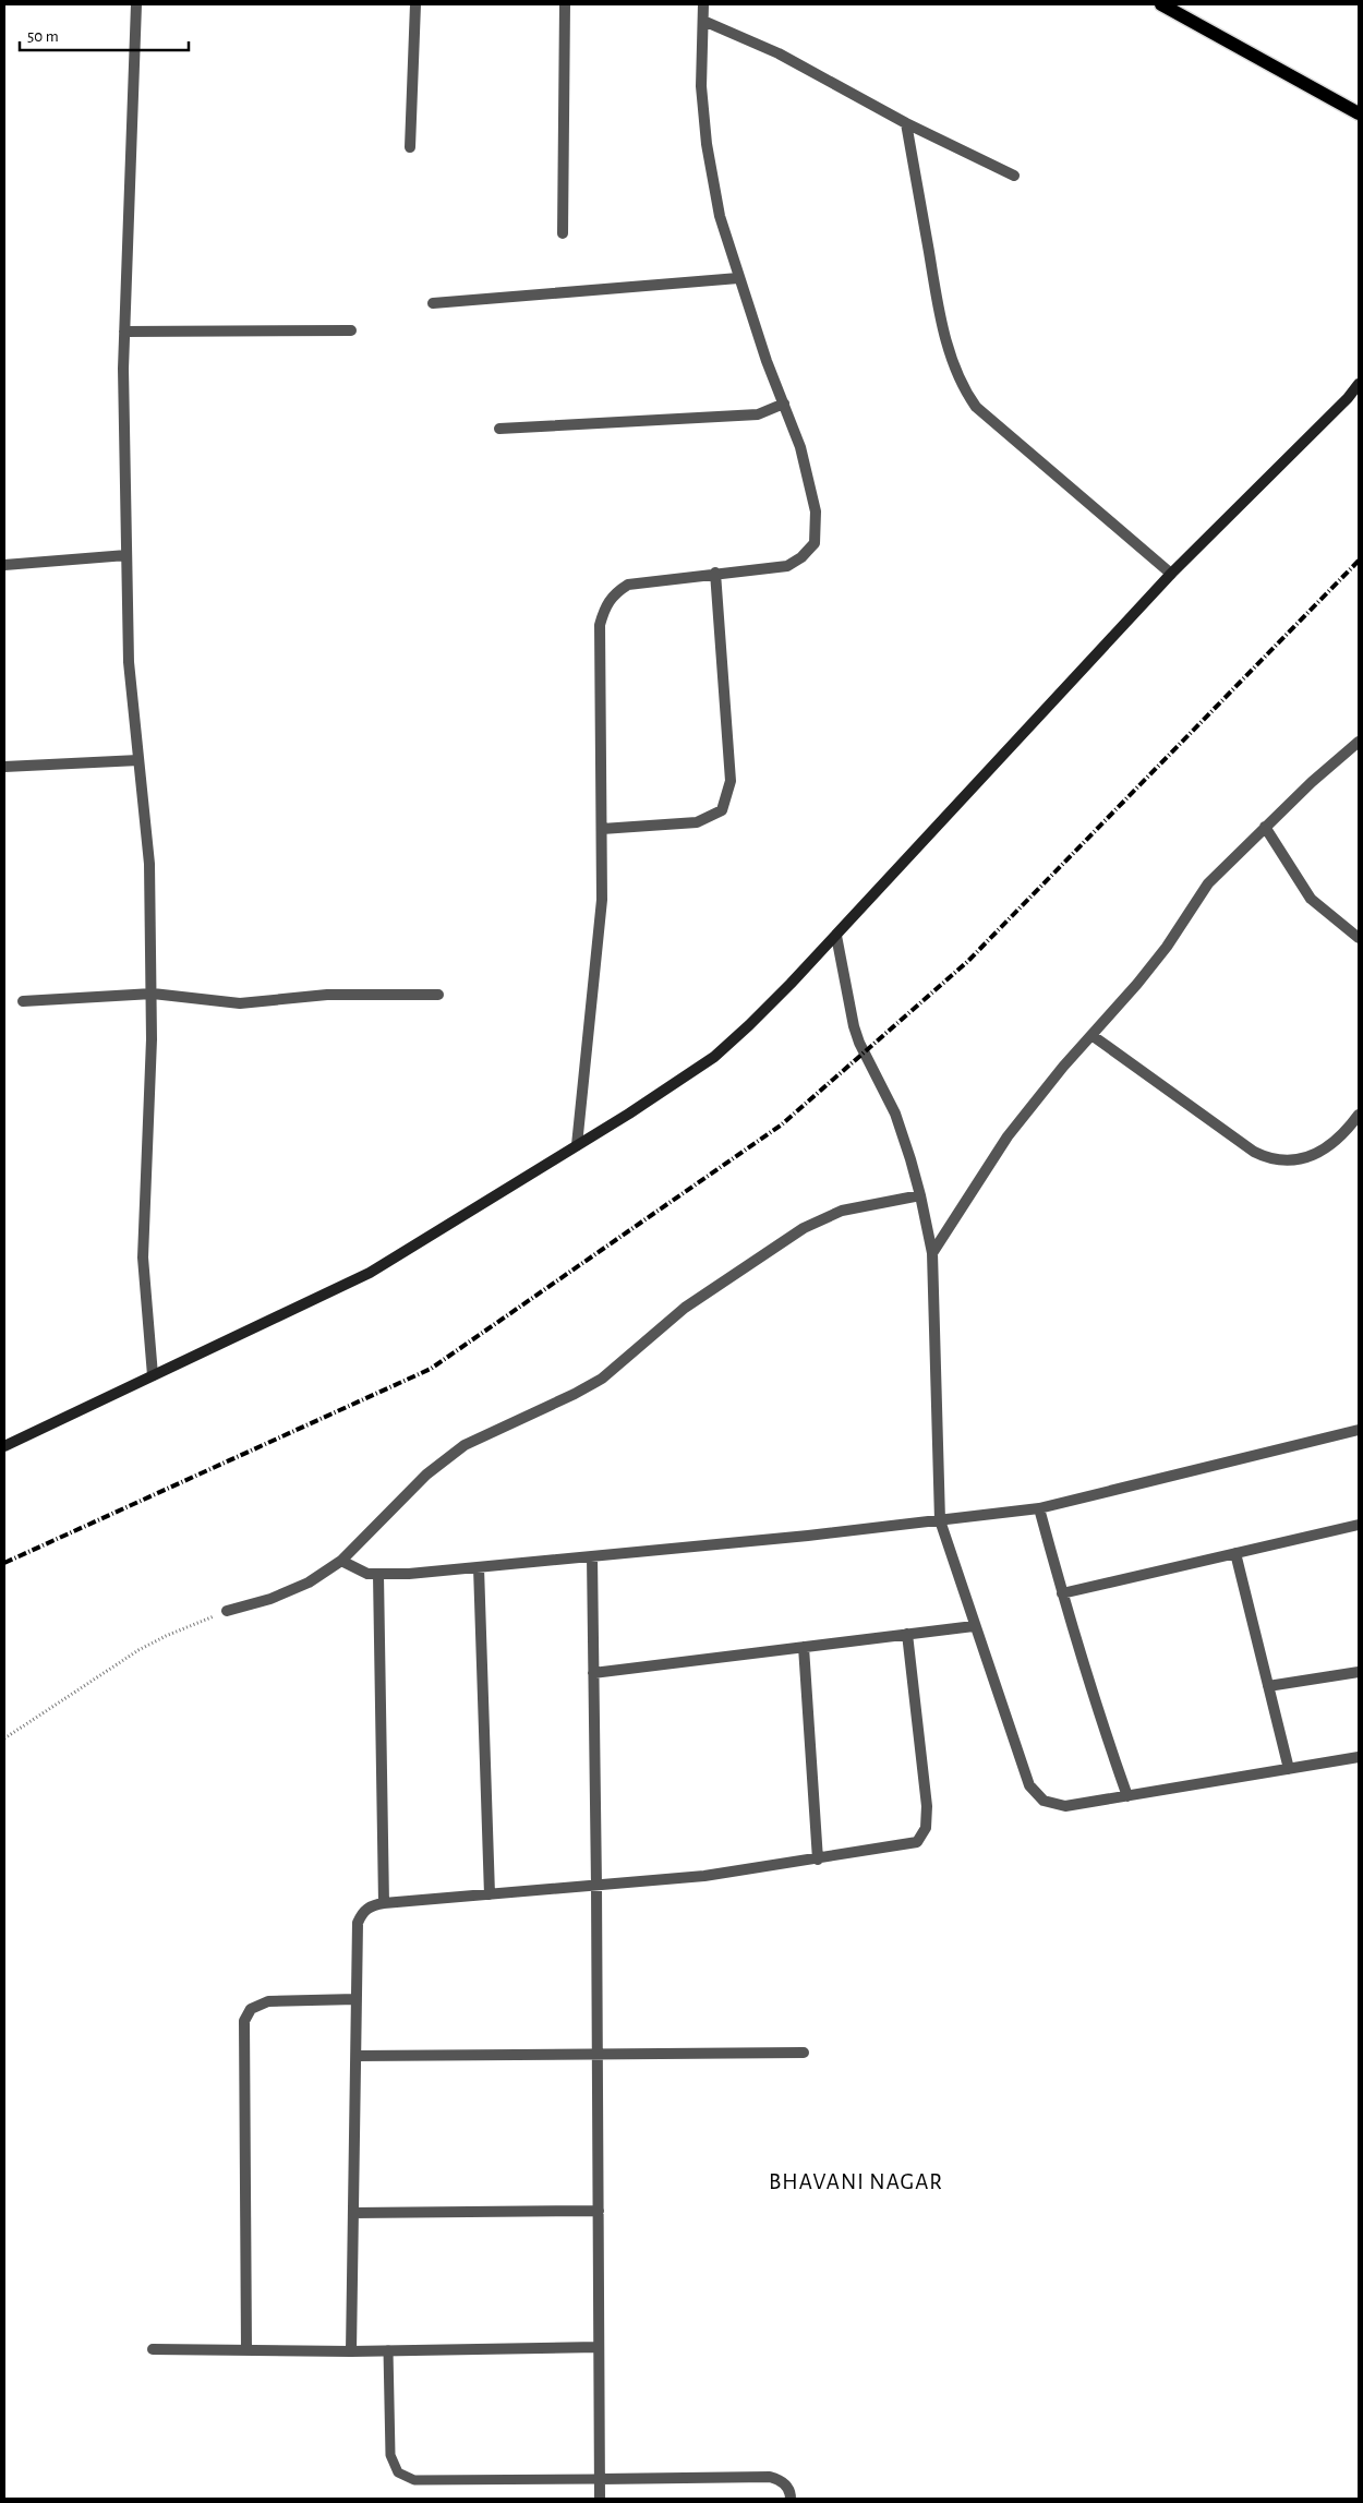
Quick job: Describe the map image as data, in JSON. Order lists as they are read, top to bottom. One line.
{"districts":["BHAVANI NAGAR"],"scale_bar":"50 m"}
